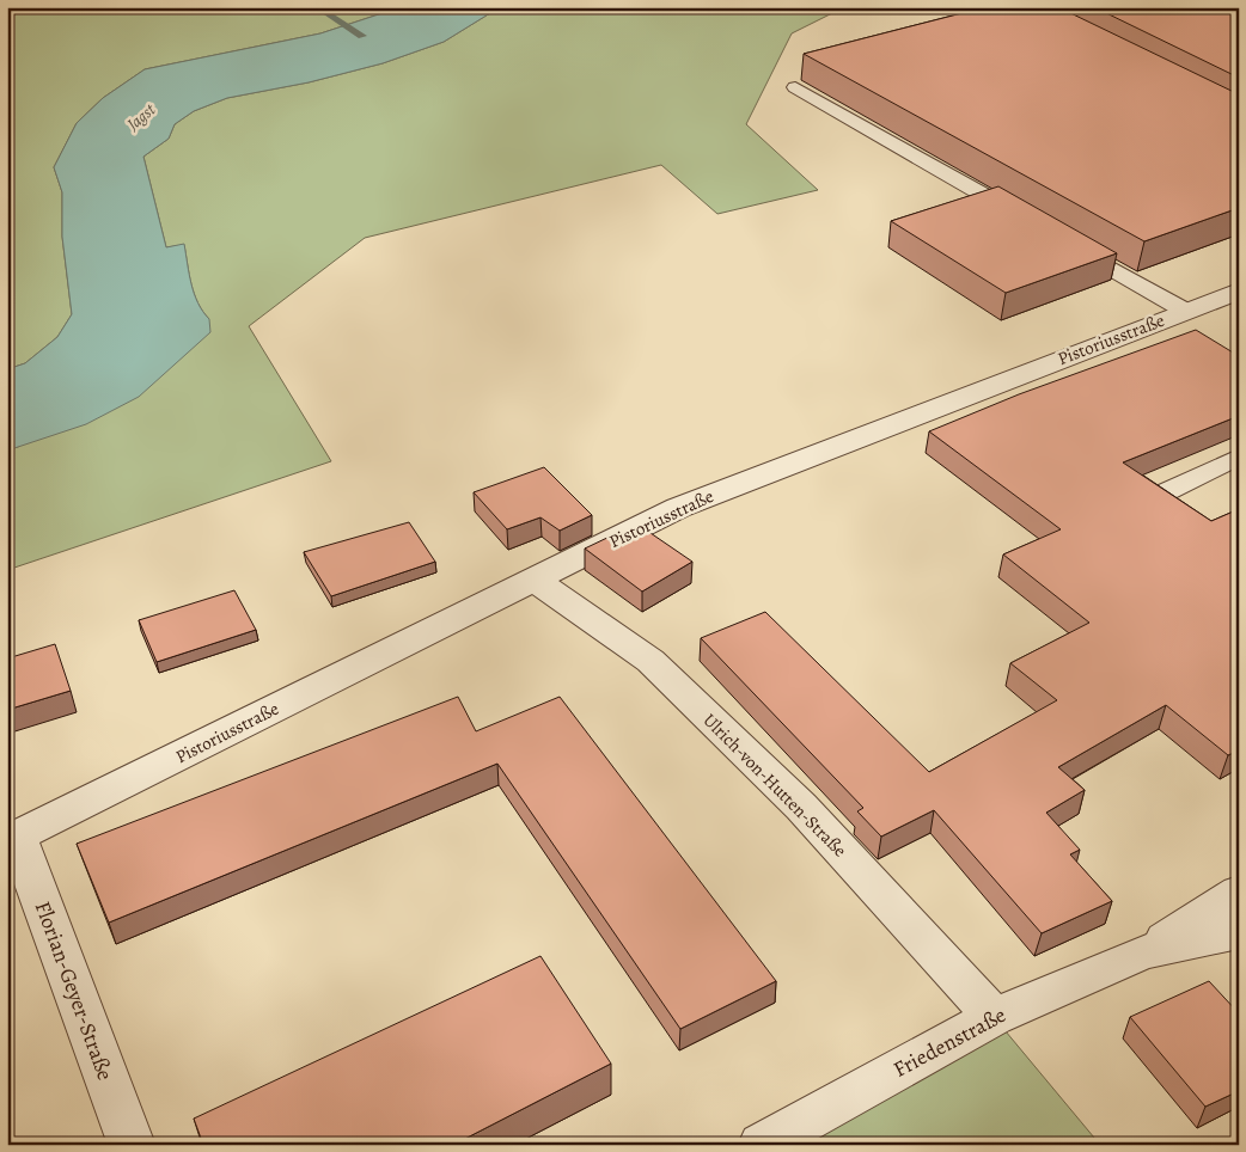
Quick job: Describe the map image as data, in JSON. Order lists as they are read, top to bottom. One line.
{"streets":{"street":["Pistoriusstraße","Ulrich-von-Hutten-Straße","Florian-Geyer-Straße","Friedenstraße"]},"crossings":[["Pistoriusstraße","Ulrich-von-Hutten-Straße"],["Pistoriusstraße","Florian-Geyer-Straße"],["Ulrich-von-Hutten-Straße","Friedenstraße"]],"water":["Jagst"]}
